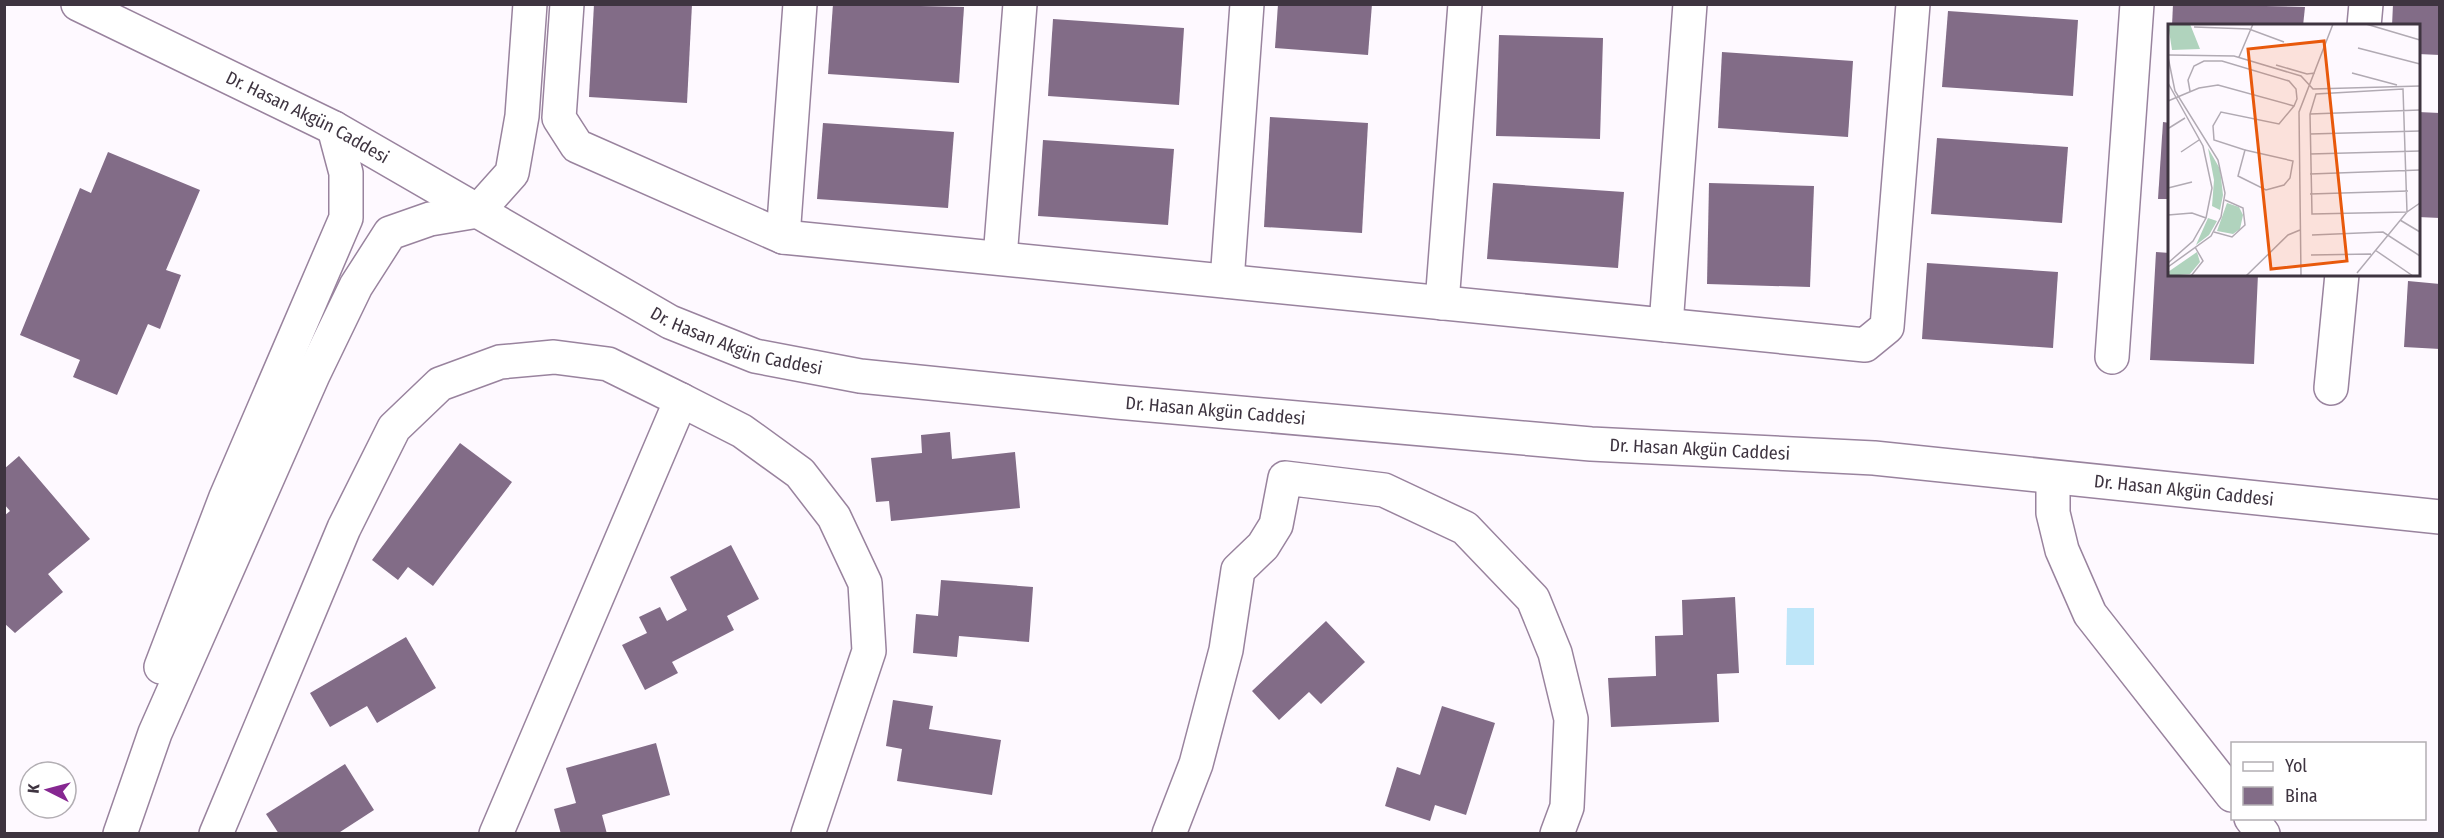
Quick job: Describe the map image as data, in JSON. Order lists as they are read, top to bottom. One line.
{"streets":{"street":["Dr. Hasan Akgün Caddesi"]},"legend":["Yol","Bina"],"north":"left"}
